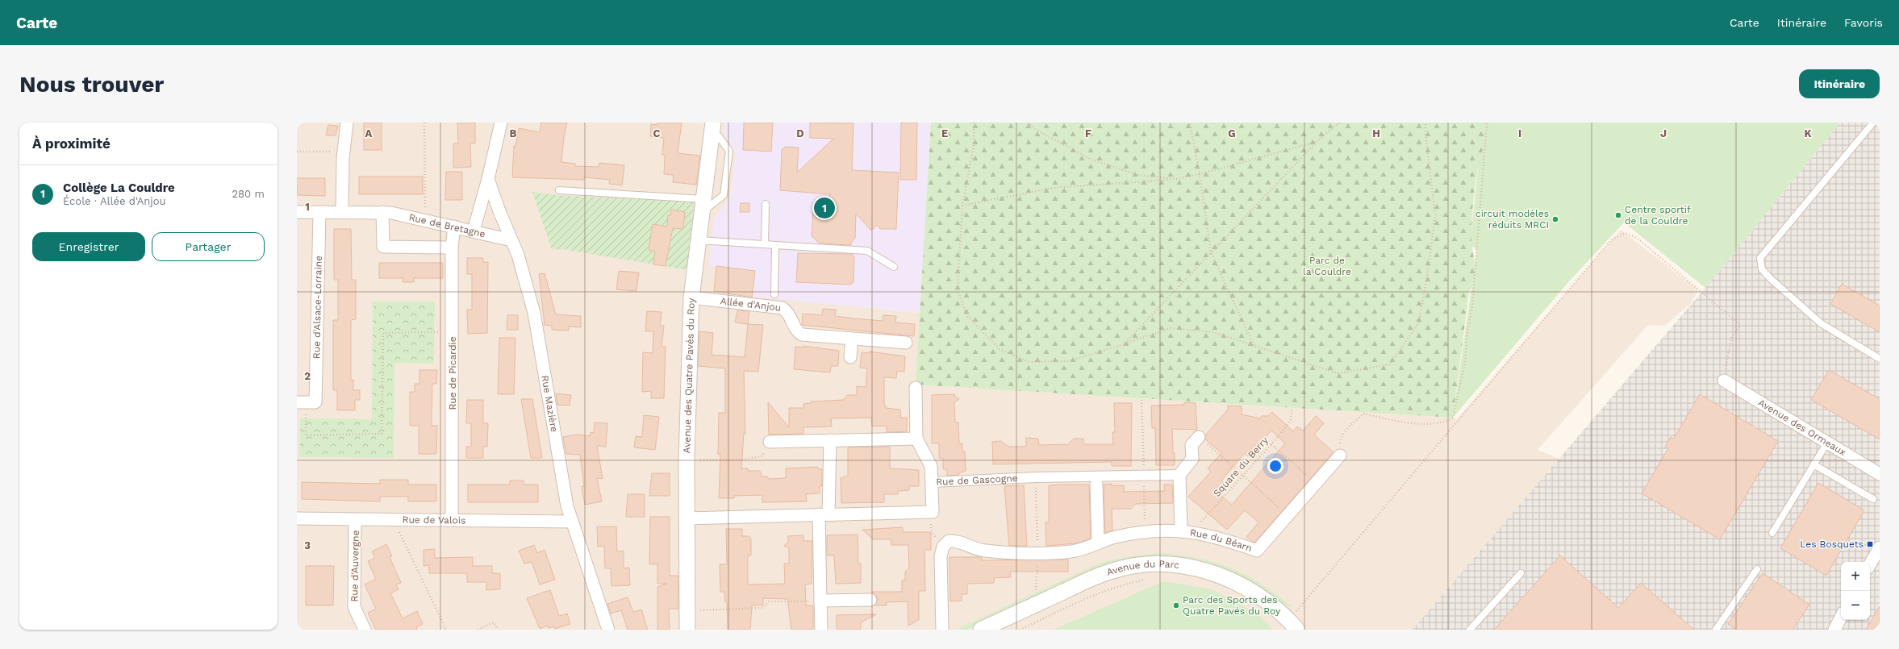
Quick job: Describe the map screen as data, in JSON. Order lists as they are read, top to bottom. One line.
{"streets":{"street":["Rue de Bretagne","Allée d'Anjou","Rue d'Alsace-Lorraine","Rue de Picardie","Avenue des Quatre Pavés du Roy","Rue Mazière","Avenue des Ormeaux","Rue de Gascogne","Rue de Valois","Rue du Béarn","Rue d'Auvergne","Avenue du Parc"],"path":["Square du Berry"]},"crossings":[["Rue de Bretagne","Rue d'Alsace-Lorraine"],["Rue de Bretagne","Rue de Picardie"],["Rue de Bretagne","Rue Mazière"],["Allée d'Anjou","Avenue des Quatre Pavés du Roy"],["Rue de Picardie","Rue de Valois"],["Rue Mazière","Rue de Valois"],["Square du Berry","Rue du Béarn"],["Rue de Valois","Rue d'Auvergne"]],"parks":["Parc de la Couldre"],"places":{"other":["Centre sportif de la Couldre","circuit modèles réduits MRCI","Parc des Sports des Quatre Pavés du Roy"],"transit":["Les Bosquets"]},"page":{"header":"Carte","nav":["Carte","Itinéraire","Favoris"],"buttons":["Itinéraire",["Enregistrer","Partager"]],"title":"Nous trouver","heading":"À proximité","list":[{"mark":"1","name":"Collège La Couldre","note":"École · Allée d'Anjou","value":"280 m"}],"pins":"1","map_buttons":["+","−"]},"grid":{"columns":["A","B","C","D","E","F","G","H","I","J","K"],"rows":["1","2","3"]}}
